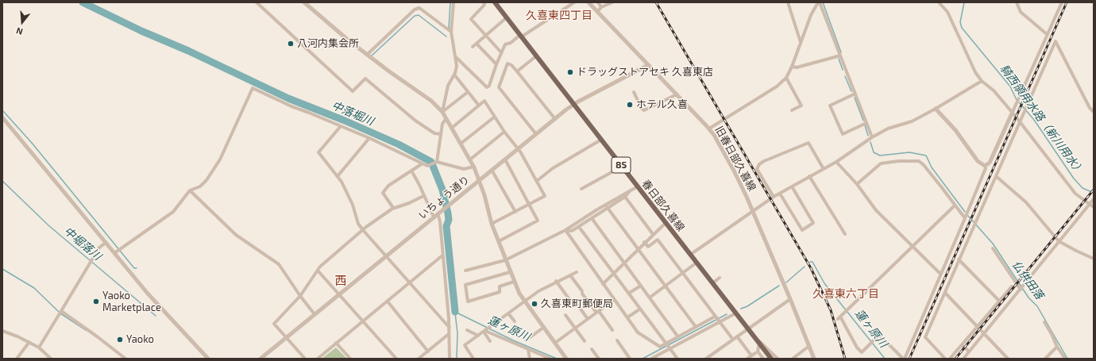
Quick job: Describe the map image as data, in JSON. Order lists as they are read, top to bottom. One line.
{"streets":{"main road":["85","春日部久喜線"],"street":["旧春日部久喜線","いちょう通り"]},"crossings":[["旧春日部久喜線","いちょう通り"],["いちょう通り","春日部久喜線"]],"districts":["久喜東四丁目","西","久喜東六丁目"],"water":["中落堀川","騎西領用水路（新川用水）","中堀落川","仏供田落","蓮ヶ原川"],"places":["八河内集会所","ドラッグストアセキ 久喜東店","ホテル久喜","Yaoko Marketplace","久喜東町郵便局","Yaoko"],"north":"bottom"}
